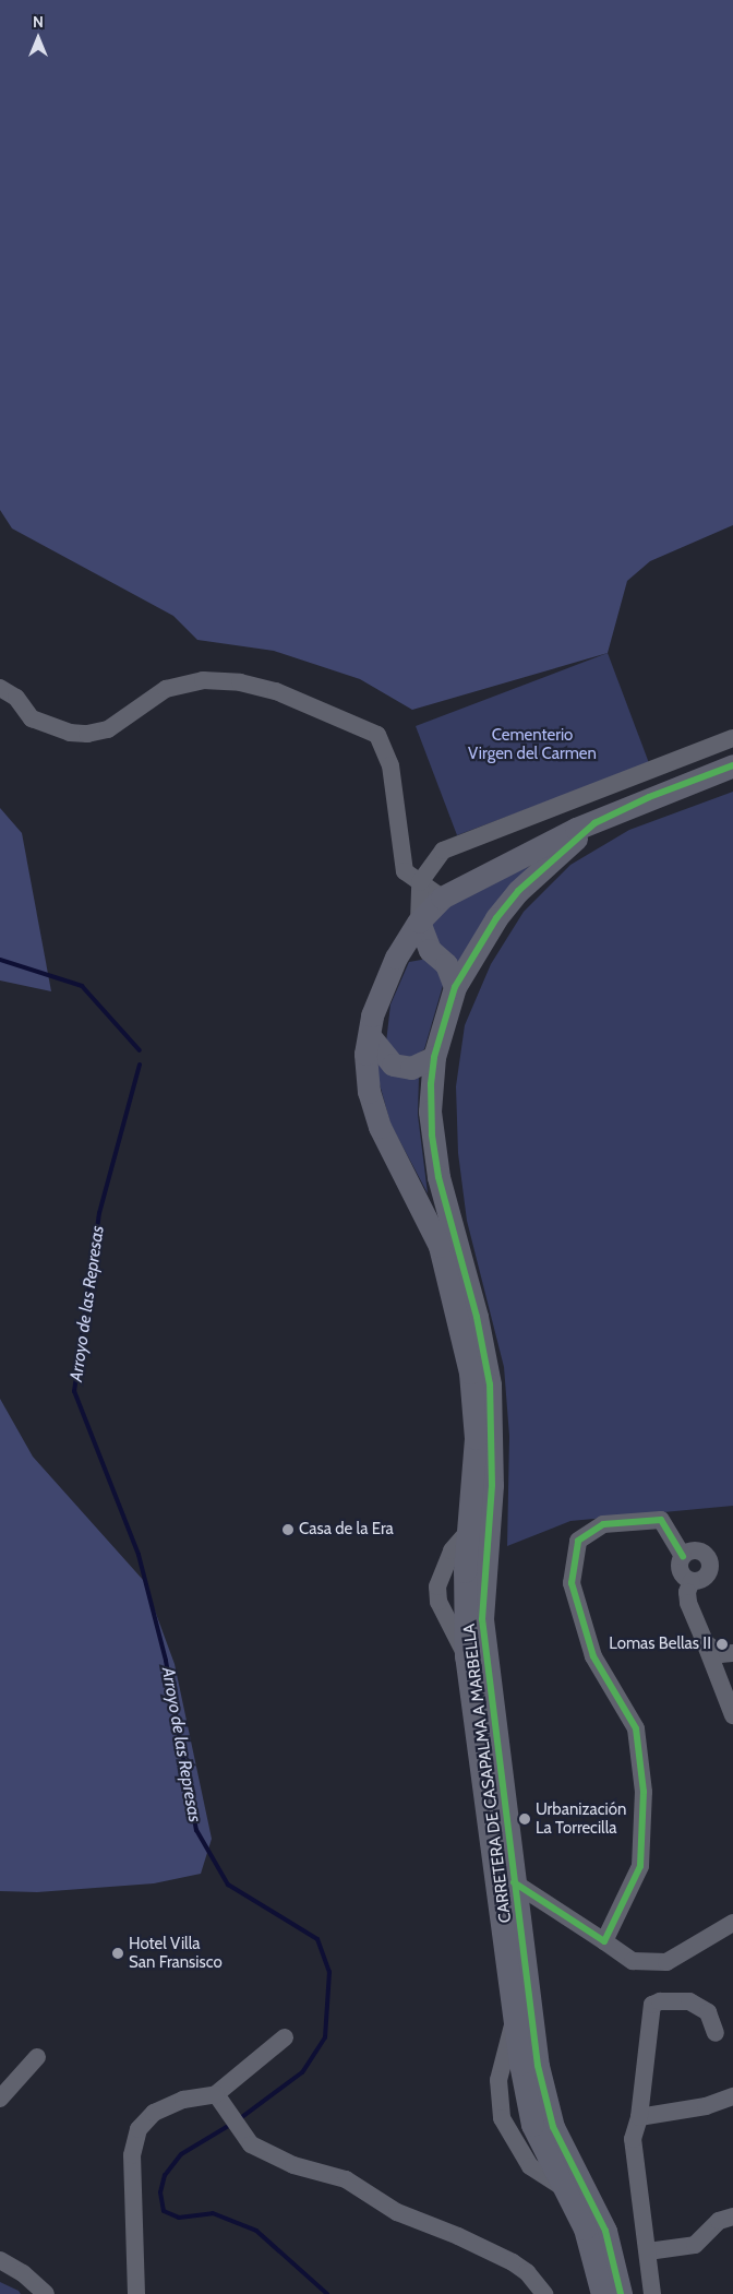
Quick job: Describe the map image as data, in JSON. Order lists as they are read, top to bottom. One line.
{"streets":{"main road":["CARRETERA DE CASAPALMA A MARBELLA"]},"water":["Arroyo de las Represas"],"parks":["Cementerio Virgen del Carmen"],"places":["Casa de la Era","Lomas Bellas II","Urbanización La Torrecilla","Hotel Villa San Fransisco"],"north":"top"}
